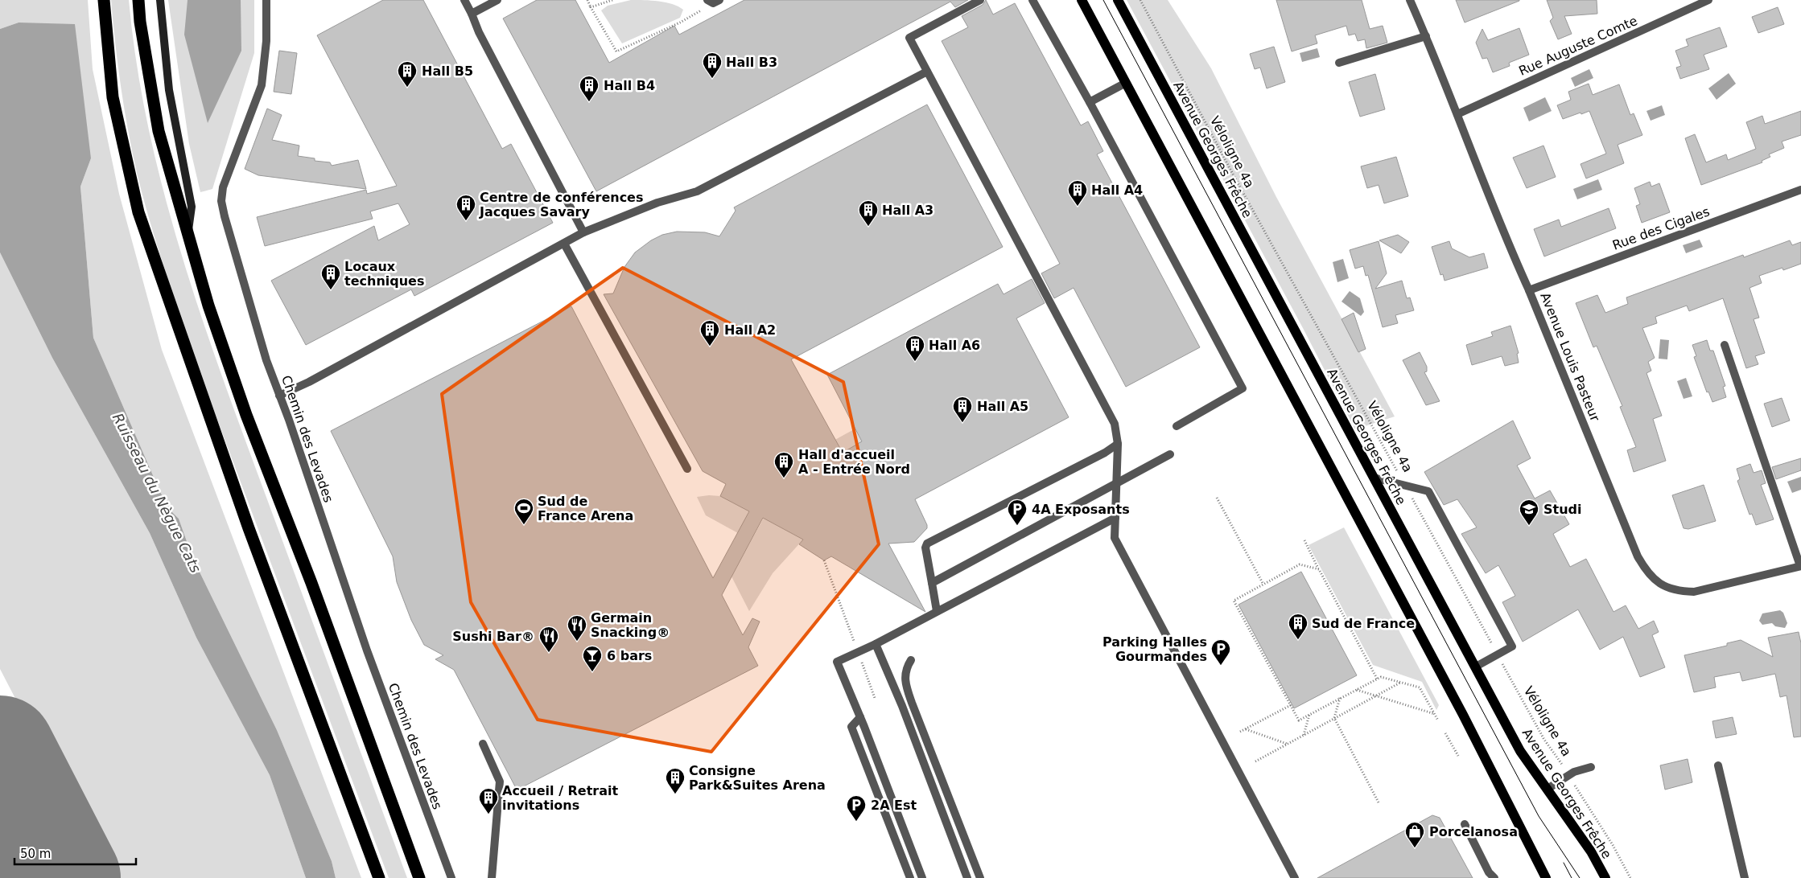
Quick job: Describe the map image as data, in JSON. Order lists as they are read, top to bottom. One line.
{"streets":{"main road":["Avenue Georges Frêche"],"street":["Rue Auguste Comte","Rue des Cigales","Avenue Louis Pasteur","Chemin des Levades"],"path":["Véloligne 4a"]},"crossings":[["Rue Auguste Comte","Avenue Louis Pasteur"],["Rue des Cigales","Avenue Louis Pasteur"]],"water":["Ruisseau du Nègue Cats"],"places":{"building":["Hall B3","Hall B5","Hall B4","Hall A4","Centre de conférences Jacques Savary","Hall A3","Locaux techniques","Hall A2","Hall A6","Hall A5","Hall d'accueil A - Entrée Nord","Sud de France","Consigne Park&Suites Arena","Accueil / Retrait invitations"],"sports":["Sud de France Arena"],"parking":["4A Exposants","Parking Halles Gourmandes","2A Est"],"school or university":["Studi"],"restaurant":["Germain Snacking®","Sushi Bar®"],"bar":["6 bars"],"shop":["Porcelanosa"]},"scale_bar":"50 m"}
